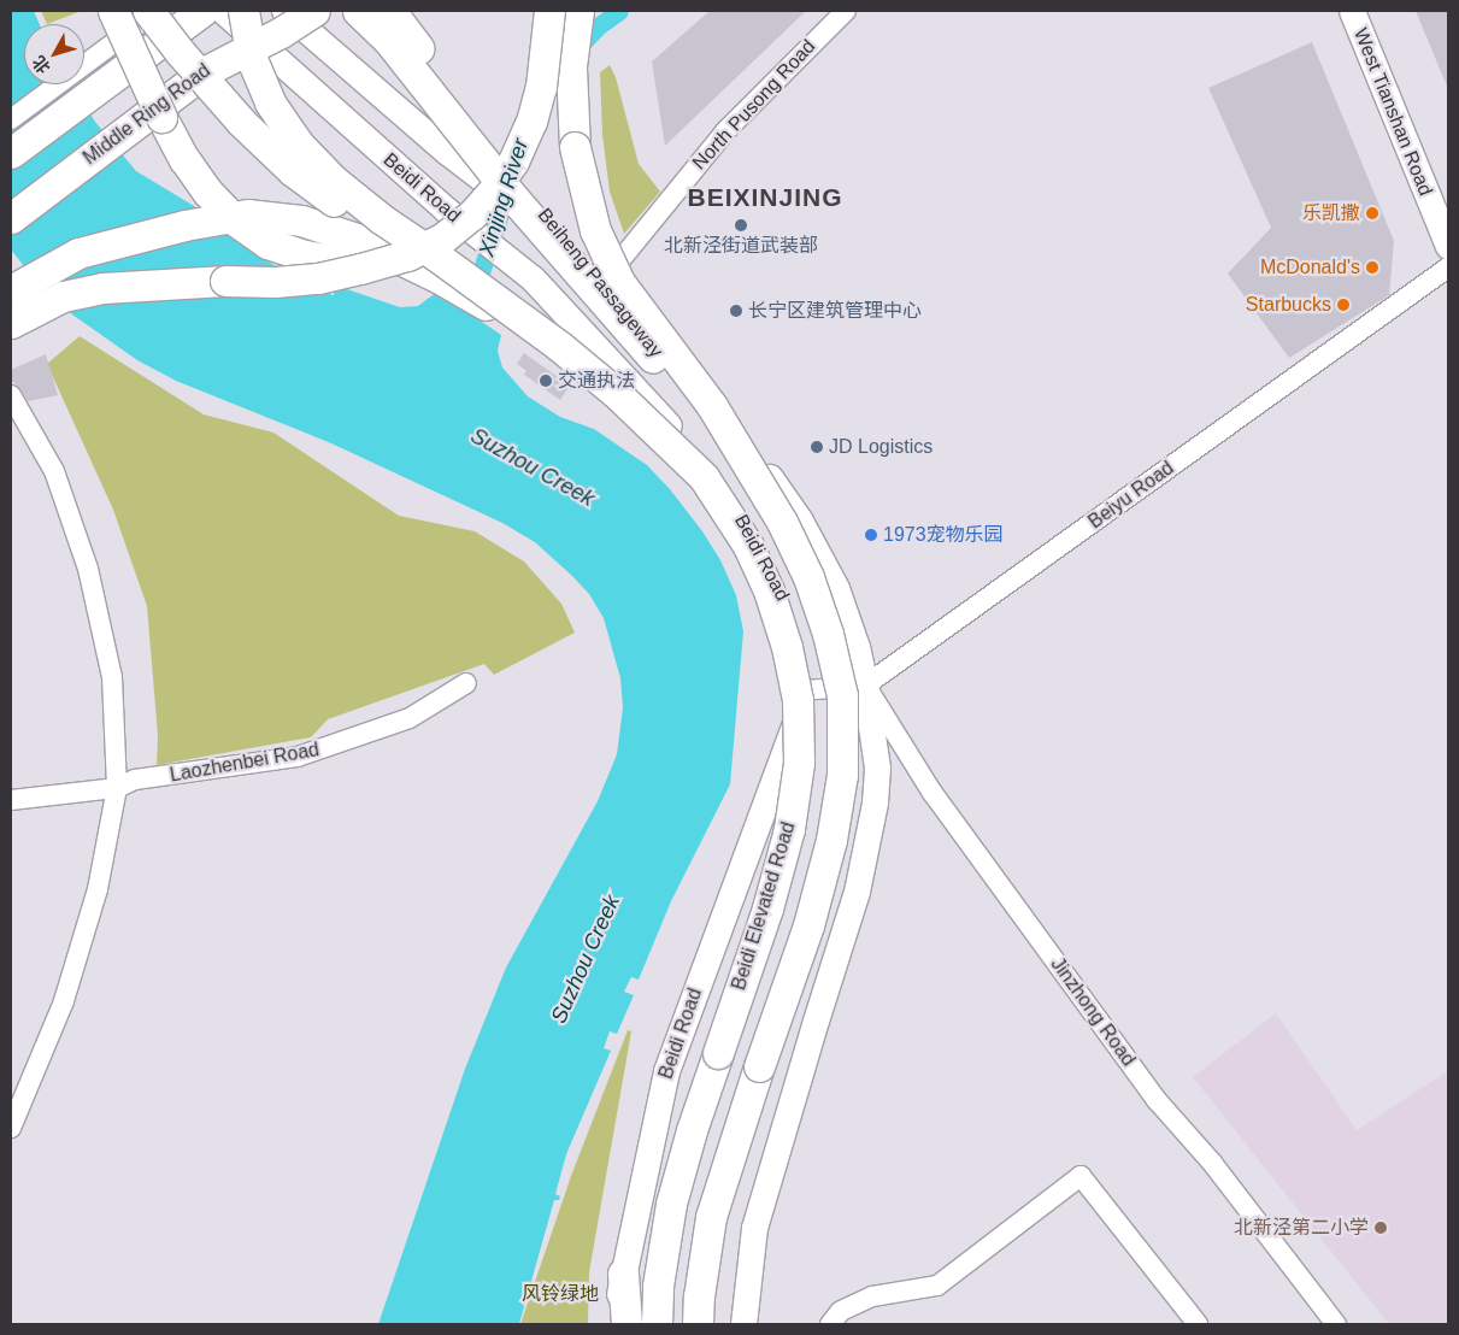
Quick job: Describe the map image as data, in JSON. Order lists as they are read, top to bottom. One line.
{"streets":{"highway":["Middle Ring Road","Beiheng Passageway","Beidi Elevated Road"],"main road":["West Tianshan Road","Beidi Road"],"street":["North Pusong Road","Beiyu Road","Laozhenbei Road","Jinzhong Road"]},"crossings":[["Beiyu Road","Jinzhong Road"]],"districts":["BEIXINJING"],"water":["Xinjing River","Suzhou Creek"],"parks":["风铃绿地"],"places":["乐凯撒","北新泾街道武装部","McDonald's","Starbucks","长宁区建筑管理中心","交通执法","JD Logistics","1973宠物乐园","北新泾第二小学"],"north":"bottom left"}
